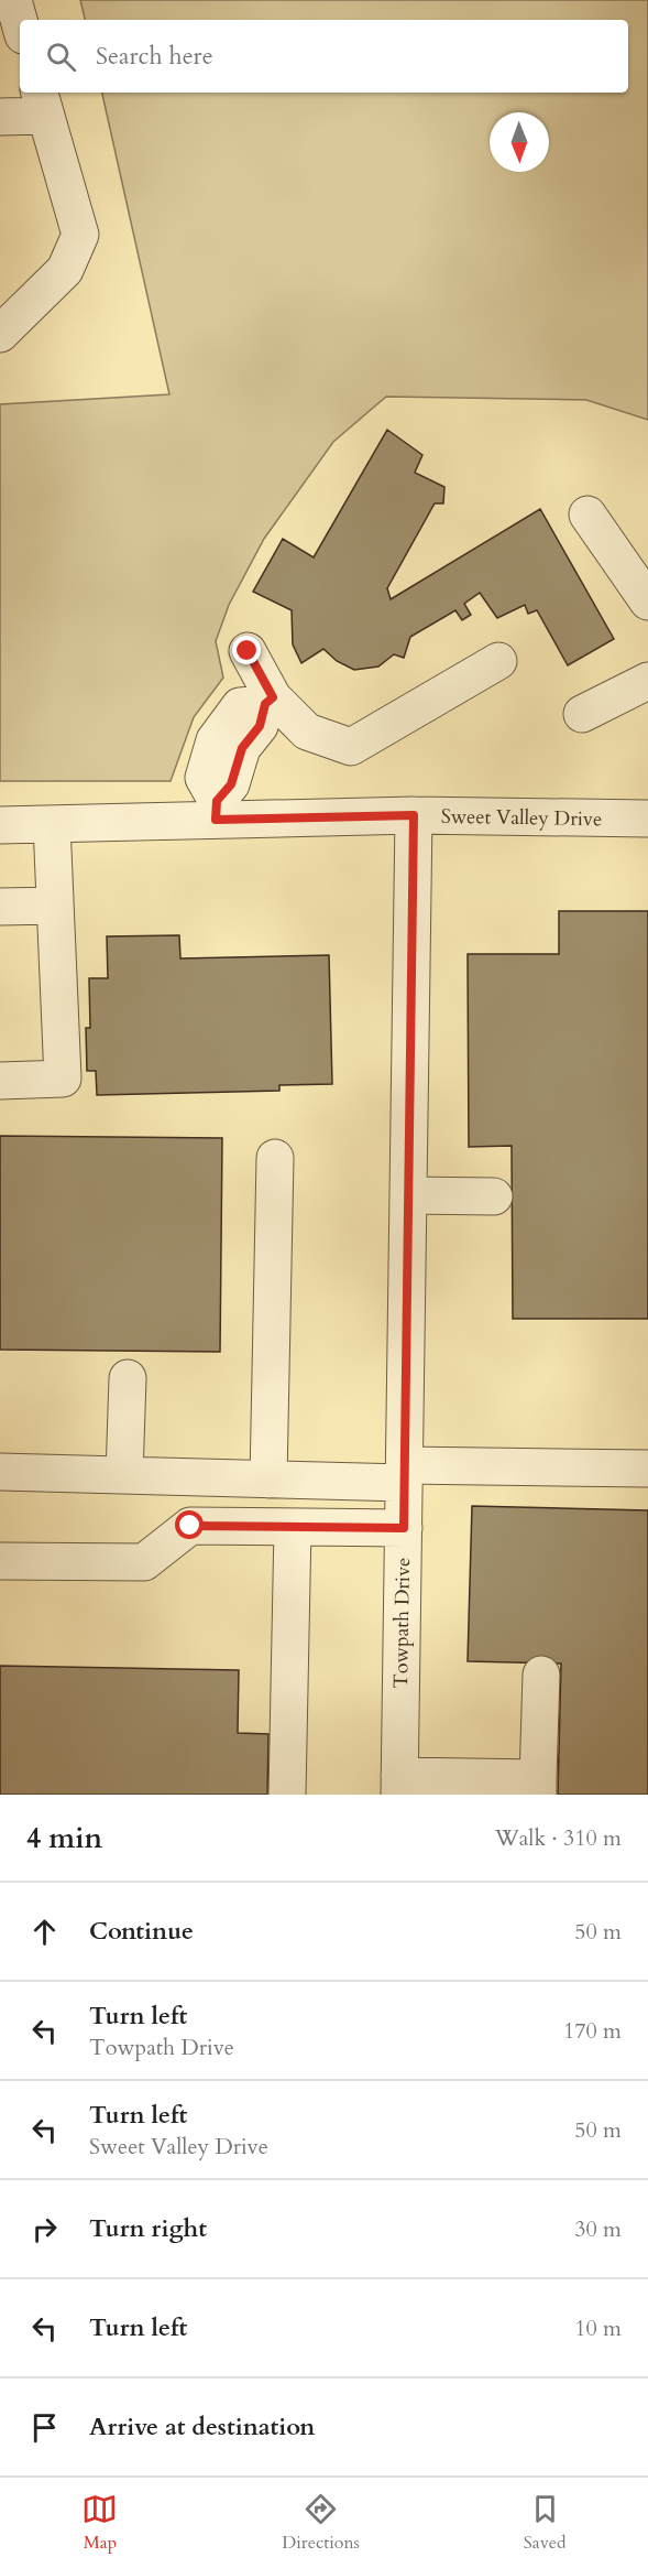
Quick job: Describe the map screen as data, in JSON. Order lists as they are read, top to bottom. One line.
{"streets":{"street":["Sweet Valley Drive","Towpath Drive"]},"crossings":[["Sweet Valley Drive","Towpath Drive"]],"north":"bottom","page":{"search":"Search here","heading":["4 min","Walk · 310 m"],"list":[["Continue","50 m"],["Turn left","Towpath Drive","170 m"],["Turn left","Sweet Valley Drive","50 m"],["Turn right","30 m"],["Turn left","10 m"],"Arrive at destination"],"nav":["Map","Directions","Saved"]}}
